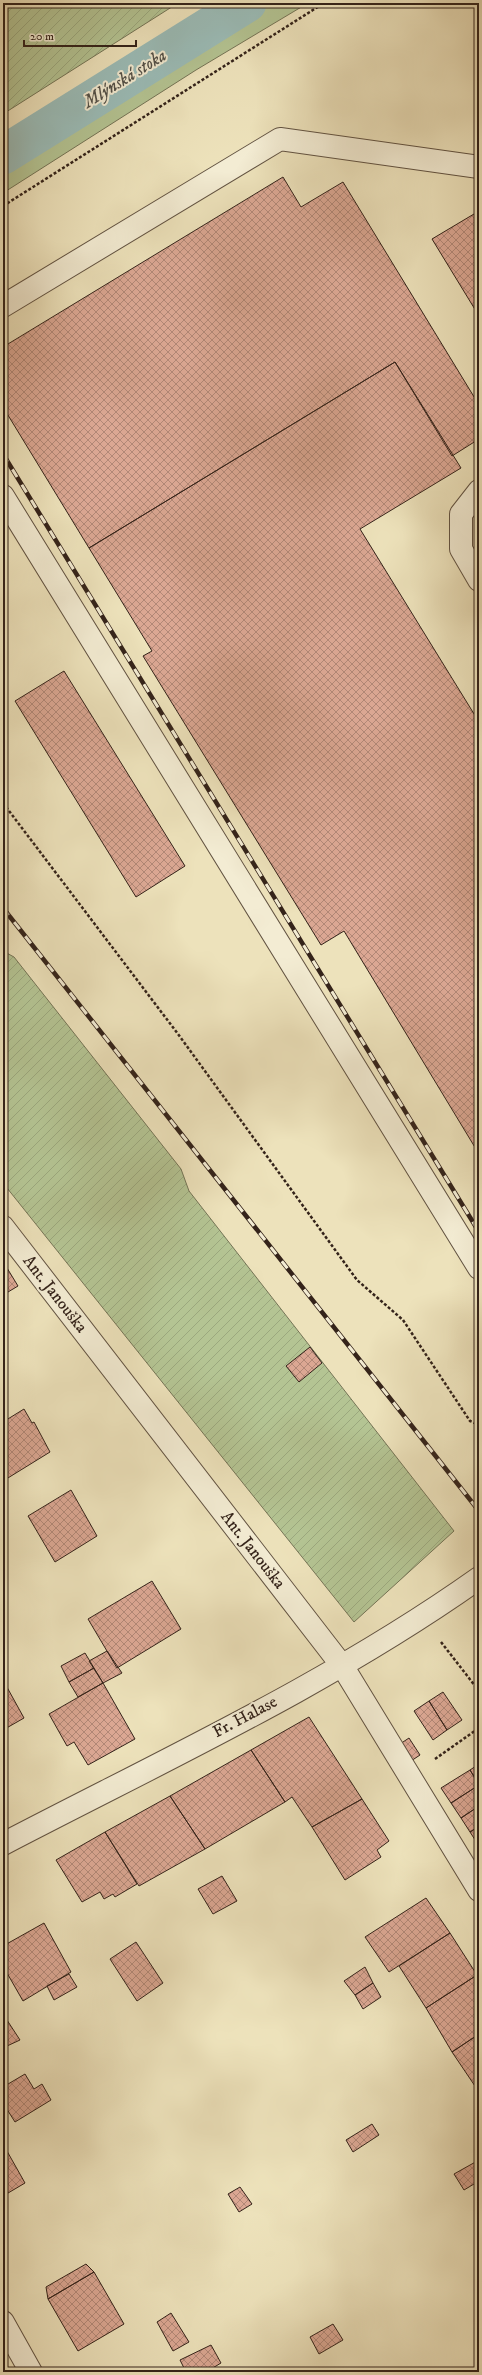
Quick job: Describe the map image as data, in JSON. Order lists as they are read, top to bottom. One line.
{"streets":{"street":["Ant. Janouška","Fr. Halase"]},"crossings":[["Ant. Janouška","Fr. Halase"]],"water":["Mlýnská stoka"],"scale_bar":"20 m"}
